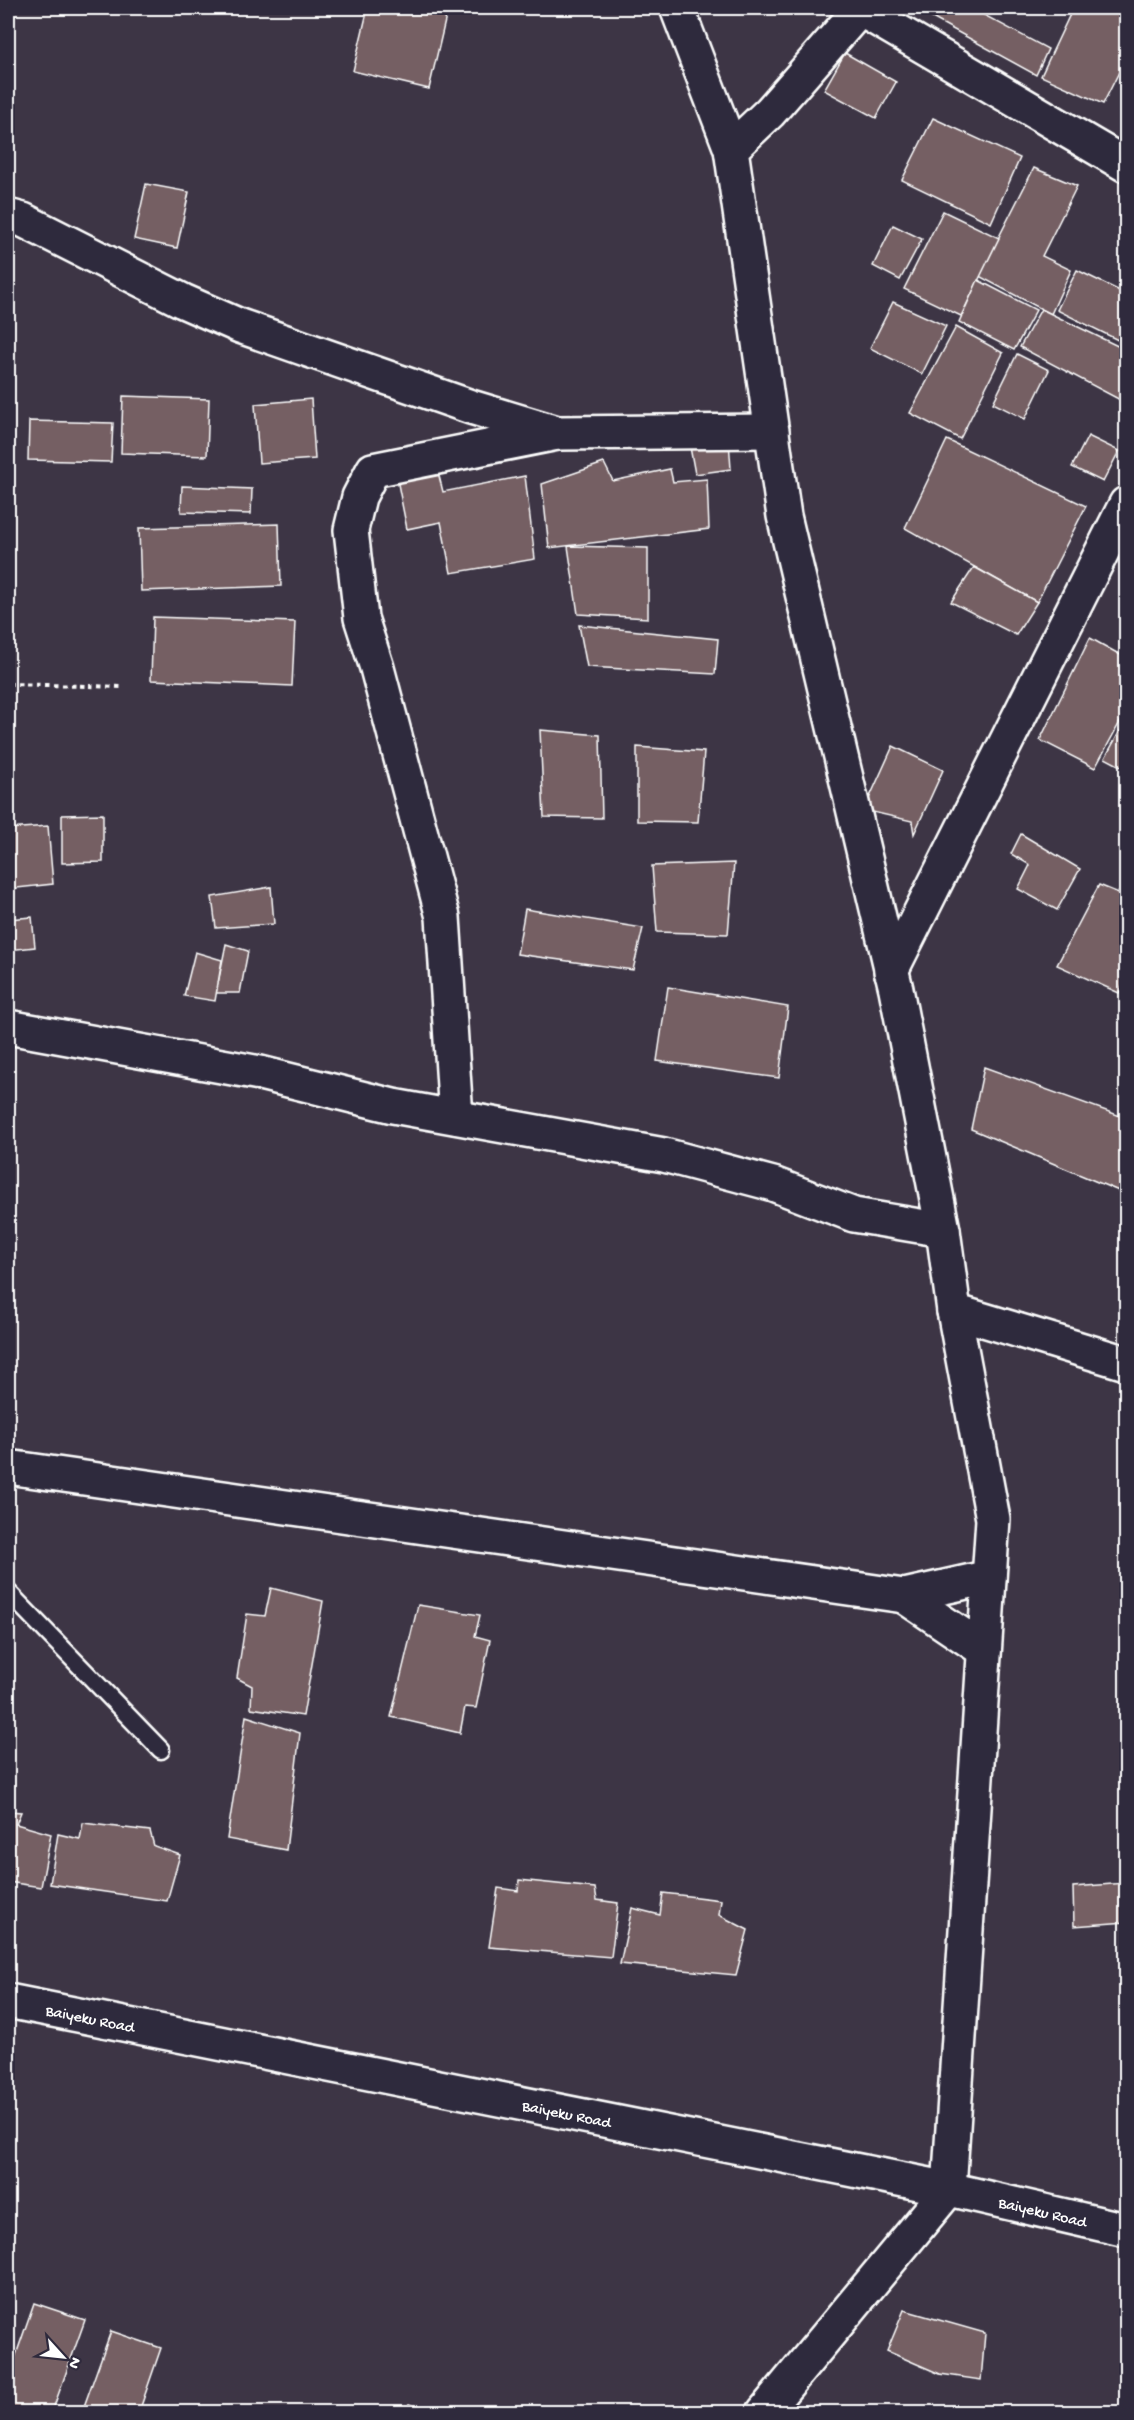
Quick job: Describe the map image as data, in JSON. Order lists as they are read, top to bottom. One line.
{"streets":{"street":["Baiyeku Road"]},"north":"bottom right"}
